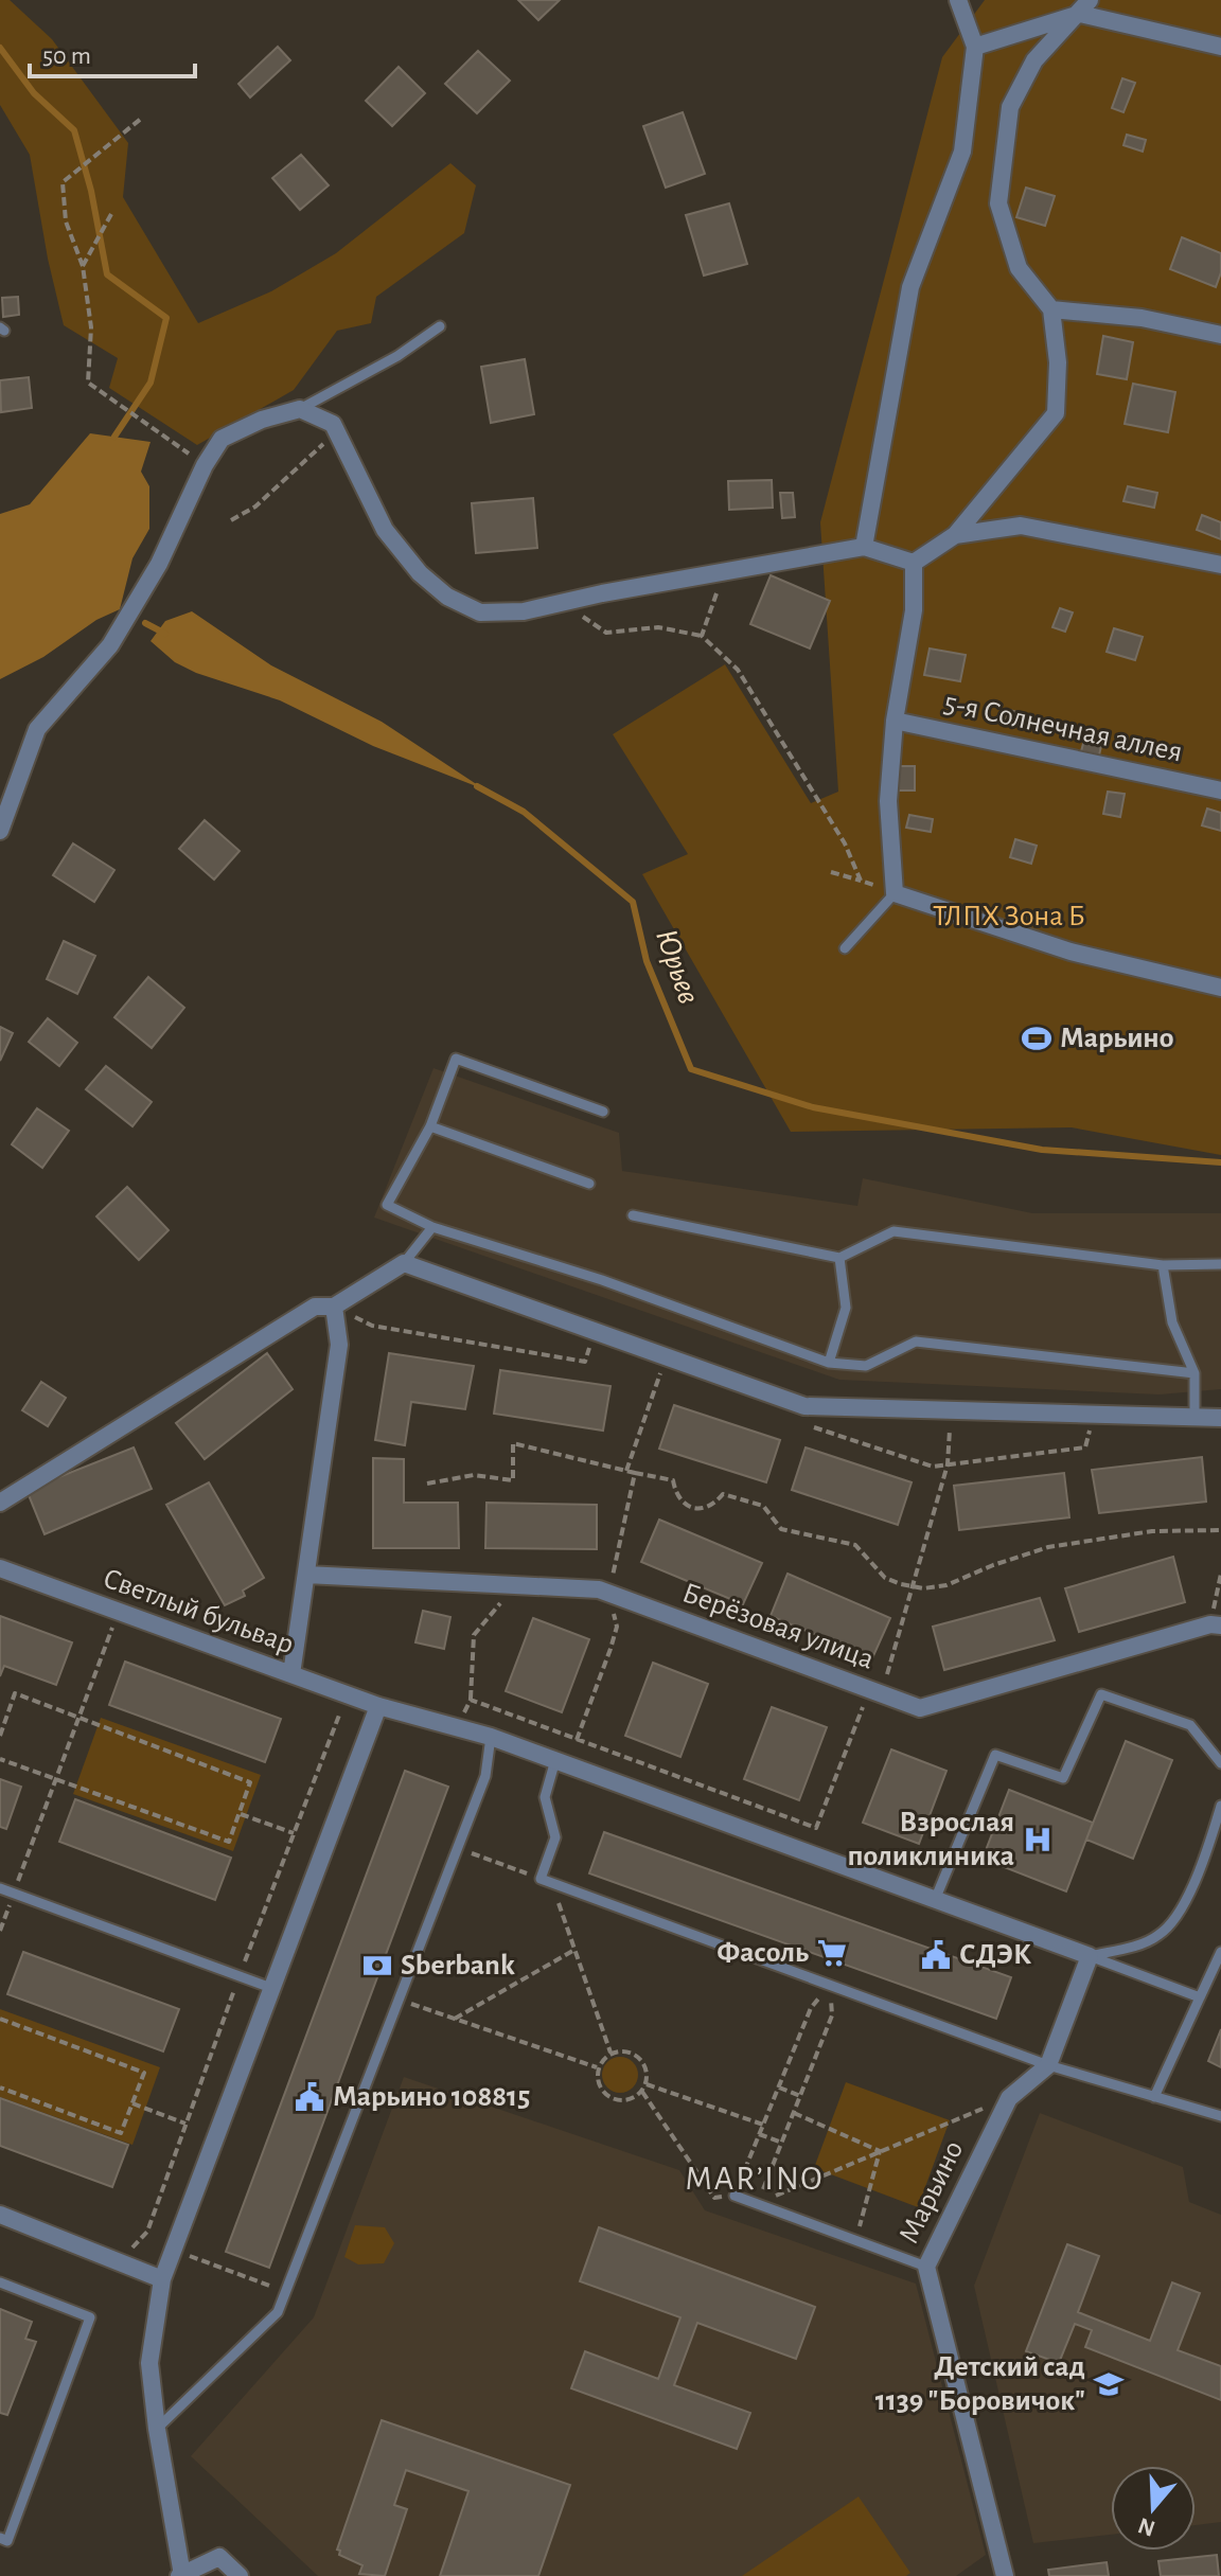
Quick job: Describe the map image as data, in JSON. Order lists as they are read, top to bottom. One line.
{"streets":{"street":["5-я Солнечная аллея","Светлый бульвар","Берёзовая улица","Марьино"]},"crossings":[["Светлый бульвар","Марьино"]],"districts":["MAR’INO"],"water":["Юрьев"],"parks":["ТЛПХ Зона Б"],"places":{"sports":["Марьино"],"hospital":["Взрослая поликлиника"],"supermarket":["Фасоль"],"public building":["СДЭК","Марьино 108815"],"bank":["Sberbank"],"school or university":["Детский сад 1139 \"Боровичок\""]},"scale_bar":"50 m","north":"bottom"}
